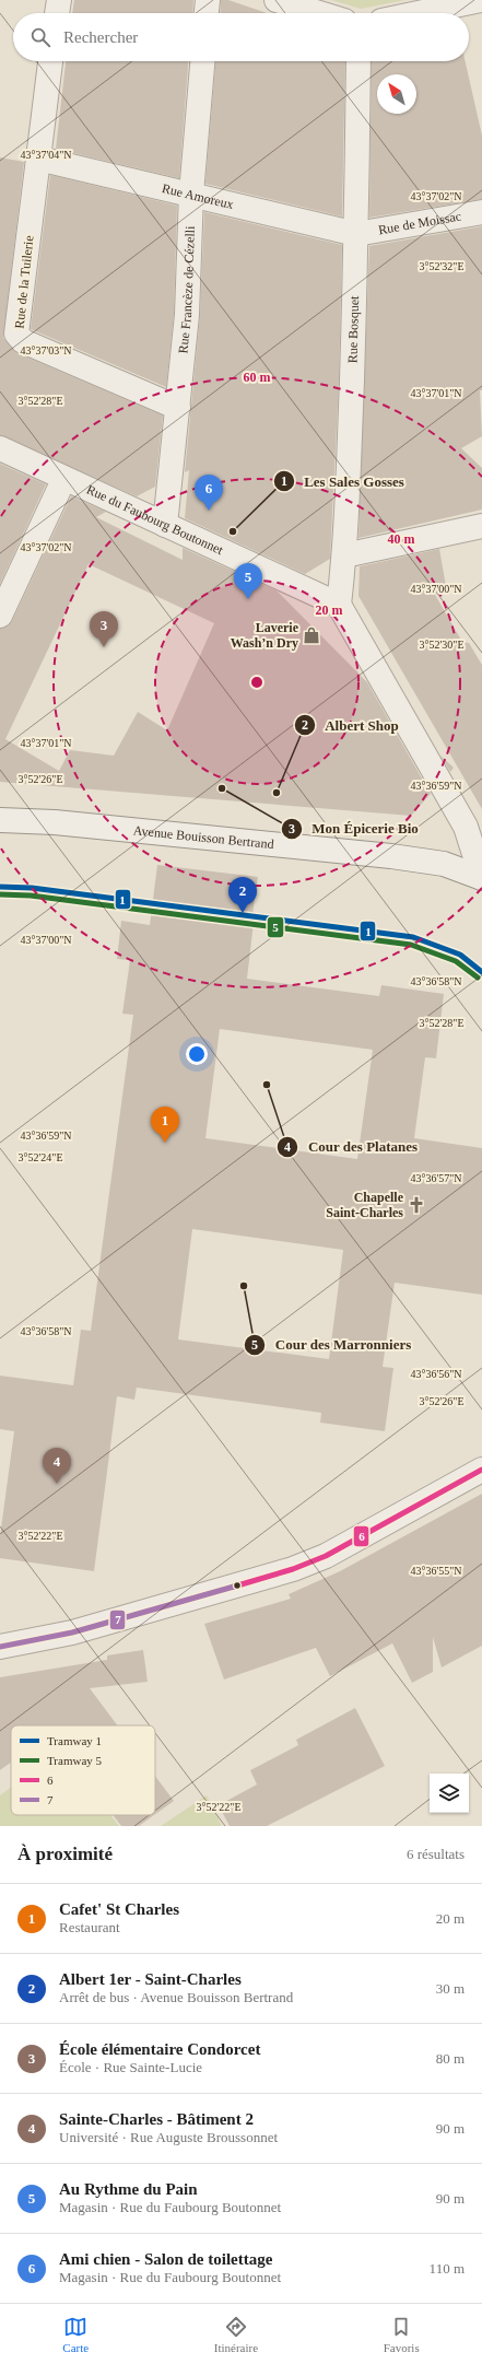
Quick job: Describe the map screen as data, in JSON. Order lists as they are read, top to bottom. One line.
{"streets":{"street":["Rue Amoreux","Rue de Moissac","Rue de la Tuilerie","Rue Francèze de Cézelli","Rue Bosquet","Rue du Faubourg Boutonnet","Avenue Bouisson Bertrand"]},"crossings":[["Rue Amoreux","Rue de Moissac"],["Rue Amoreux","Rue de la Tuilerie"],["Rue Amoreux","Rue Francèze de Cézelli"],["Rue Amoreux","Rue Bosquet"],["Rue de Moissac","Rue Bosquet"],["Rue de la Tuilerie","Rue Francèze de Cézelli"],["Rue Francèze de Cézelli","Rue du Faubourg Boutonnet"],["Rue Bosquet","Rue du Faubourg Boutonnet"]],"places":{"other":["Les Sales Gosses","Mon Épicerie Bio","Albert Shop","Cour des Platanes","Cour des Marronniers"],"shop":["Laverie Washʼn Dry"],"church":["Chapelle Saint-Charles"]},"lines":["tram line 1","tram line 5","transit line 6","transit line 7"],"legend":["Tramway 1","Tramway 5","6","7"],"north":"top left","page":{"search":"Rechercher","pins":["6","5","3","2","1","4"],"heading":["À proximité","6 résultats"],"list":[{"mark":"1","name":"Cafet' St Charles","note":"Restaurant","value":"20 m"},{"mark":"2","name":"Albert 1er - Saint-Charles","note":"Arrêt de bus · Avenue Bouisson Bertrand","value":"30 m"},{"mark":"3","name":"École élémentaire Condorcet","note":"École · Rue Sainte-Lucie","value":"80 m"},{"mark":"4","name":"Sainte-Charles - Bâtiment 2","note":"Université · Rue Auguste Broussonnet","value":"90 m"},{"mark":"5","name":"Au Rythme du Pain","note":"Magasin · Rue du Faubourg Boutonnet","value":"90 m"},{"mark":"6","name":"Ami chien - Salon de toilettage","note":"Magasin · Rue du Faubourg Boutonnet","value":"110 m"}],"nav":["Carte","Itinéraire","Favoris"]},"coordinates":["43°37'04\"N","43°37'02\"N","3°52'32\"E","43°37'03\"N","43°37'01\"N","3°52'28\"E","43°37'00\"N","3°52'30\"E","3°52'26\"E","43°36'59\"N","43°36'58\"N","3°52'24\"E","43°36'57\"N","43°36'56\"N","3°52'22\"E","43°36'55\"N"],"rings":["60 m","40 m","20 m"]}
